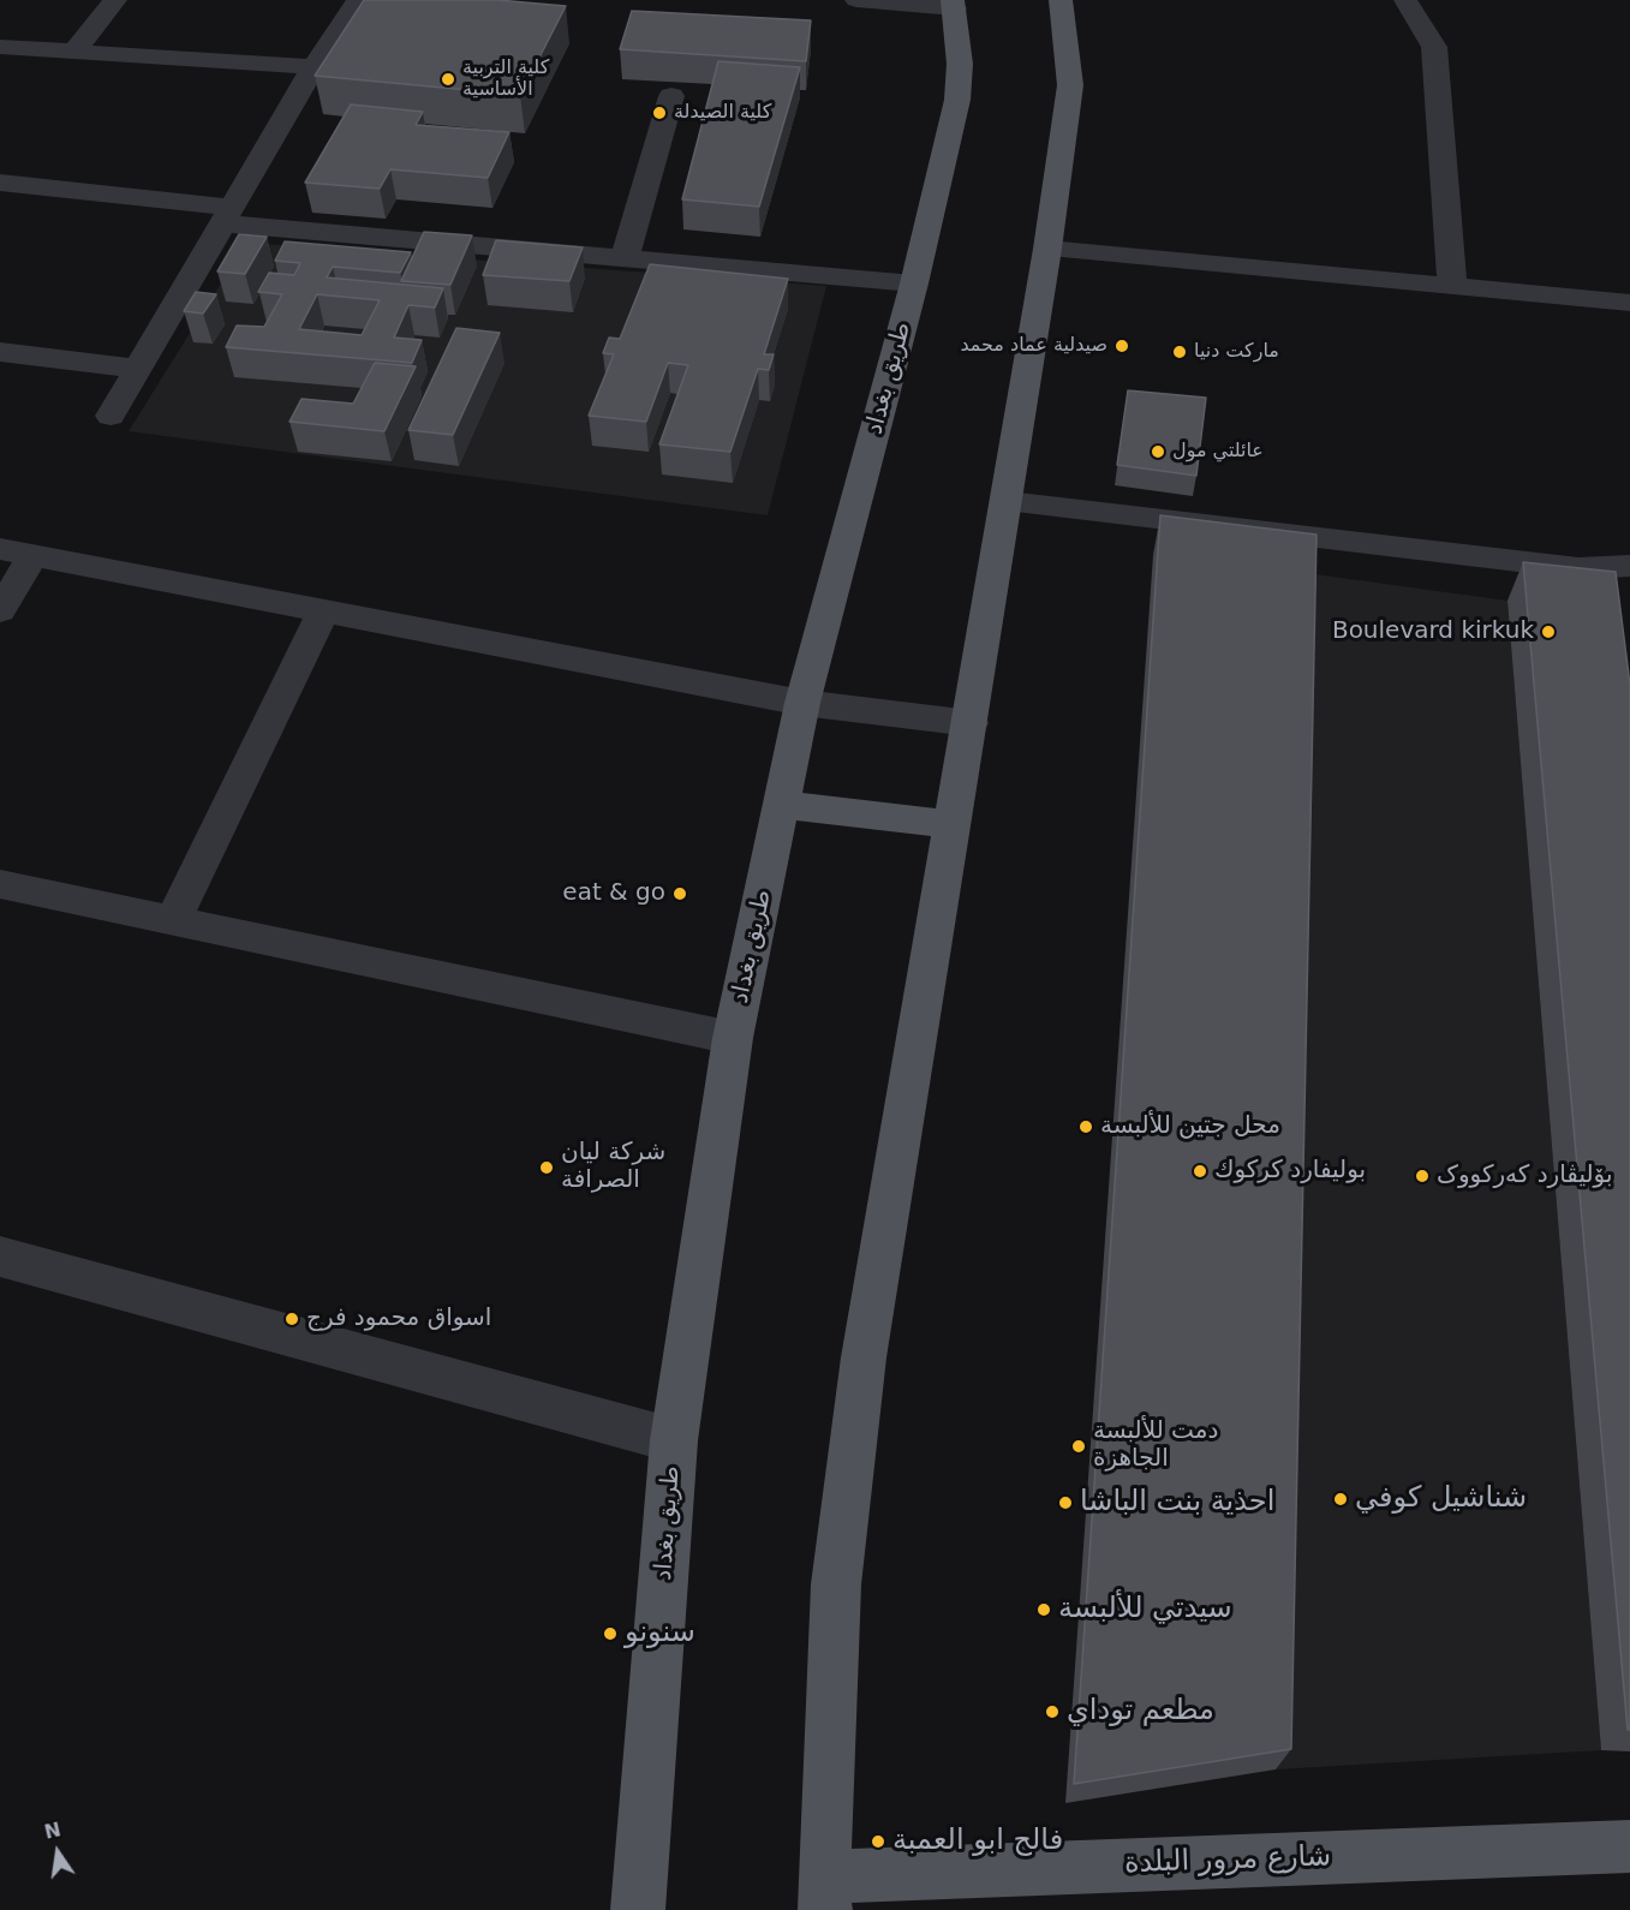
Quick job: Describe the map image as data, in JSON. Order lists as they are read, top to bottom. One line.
{"streets":{"main road":["طريق بغداد","شارع مرور البلدة"]},"places":["كلية التربية الأساسية","كلية الصيدلة","صيدلية عماد محمد","ماركت دنيا","عائلتي مول","Boulevard kirkuk","eat & go","محل جتين للألبسة","شركة ليان الصرافة","بوليفارد كركوك","بۆلیڤارد کەرکووک","اسواق محمود فرج","دمت للألبسة الجاهزة","شناشيل كوفي","احذية بنت الباشا","سيدتي للألبسة","سنونو","مطعم توداي","فالح ابو العمبة"],"north":"top"}
